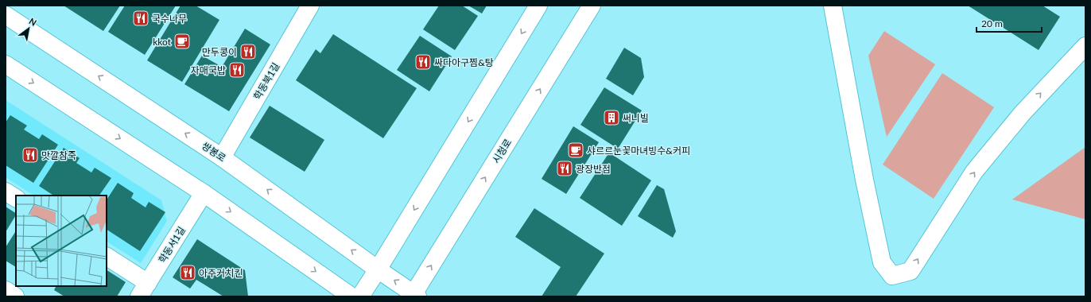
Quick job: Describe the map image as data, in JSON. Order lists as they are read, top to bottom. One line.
{"streets":{"street":["학동북1길","시청로","쌍봉로","학동서1길"]},"crossings":[["학동북1길","쌍봉로"],["시청로","쌍봉로"]],"places":{"restaurant":["국수나무","만두콩이","싸다아구찜&탕","자매국밥","맛깔참죽","광장반점","아주커치킨"],"cafe":["kkot","샤르르눈꽃마녀빙수&커피"],"building":["써니빌"]},"scale_bar":"20 m","north":"top right"}
